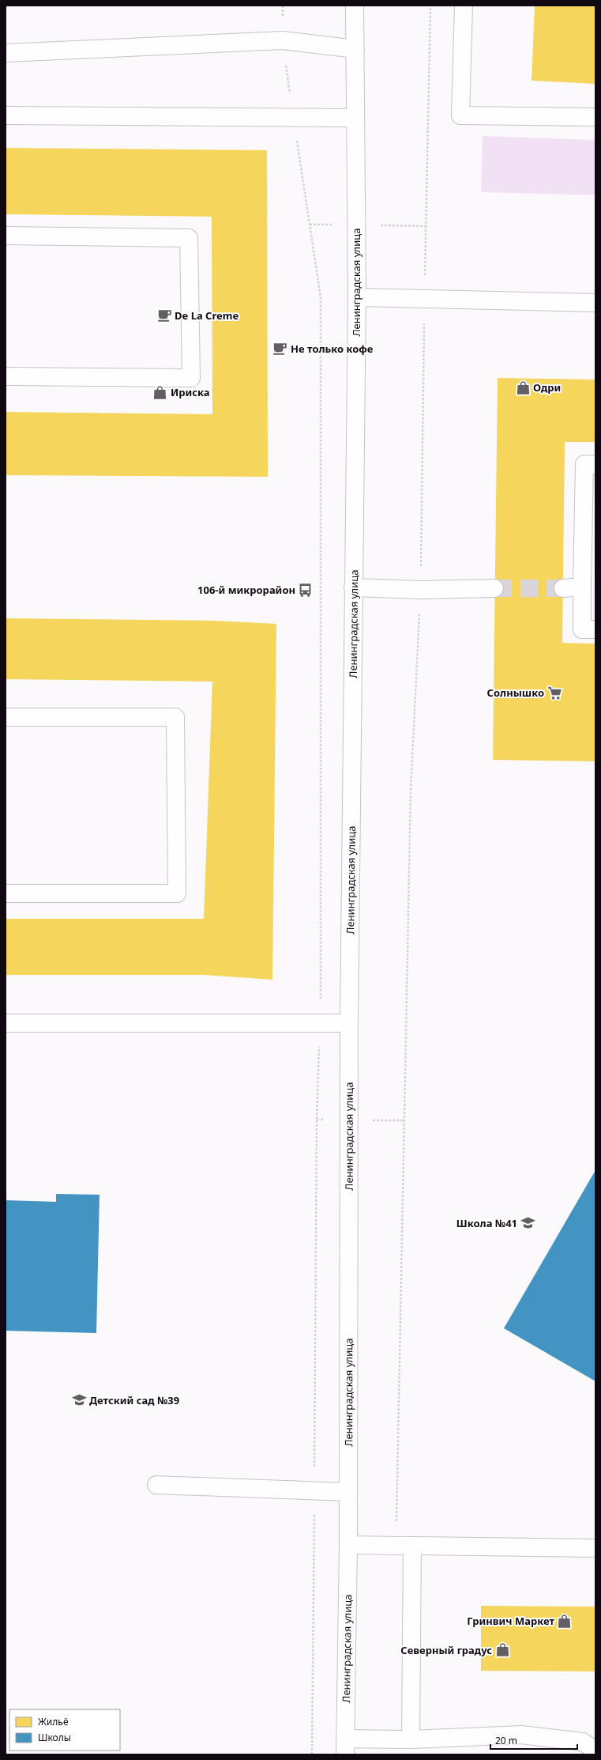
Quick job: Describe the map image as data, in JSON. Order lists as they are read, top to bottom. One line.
{"streets":{"street":["Ленинградская улица"]},"places":{"cafe":["De La Creme","Не только кофе"],"shop":["Одри","Ириска","Гринвич Маркет","Северный градус"],"bus stop":["106-й микрорайон"],"supermarket":["Солнышко"],"school or university":["Школа №41","Детский сад №39"]},"legend":["Жильё","Школы"],"scale_bar":"20 m"}
